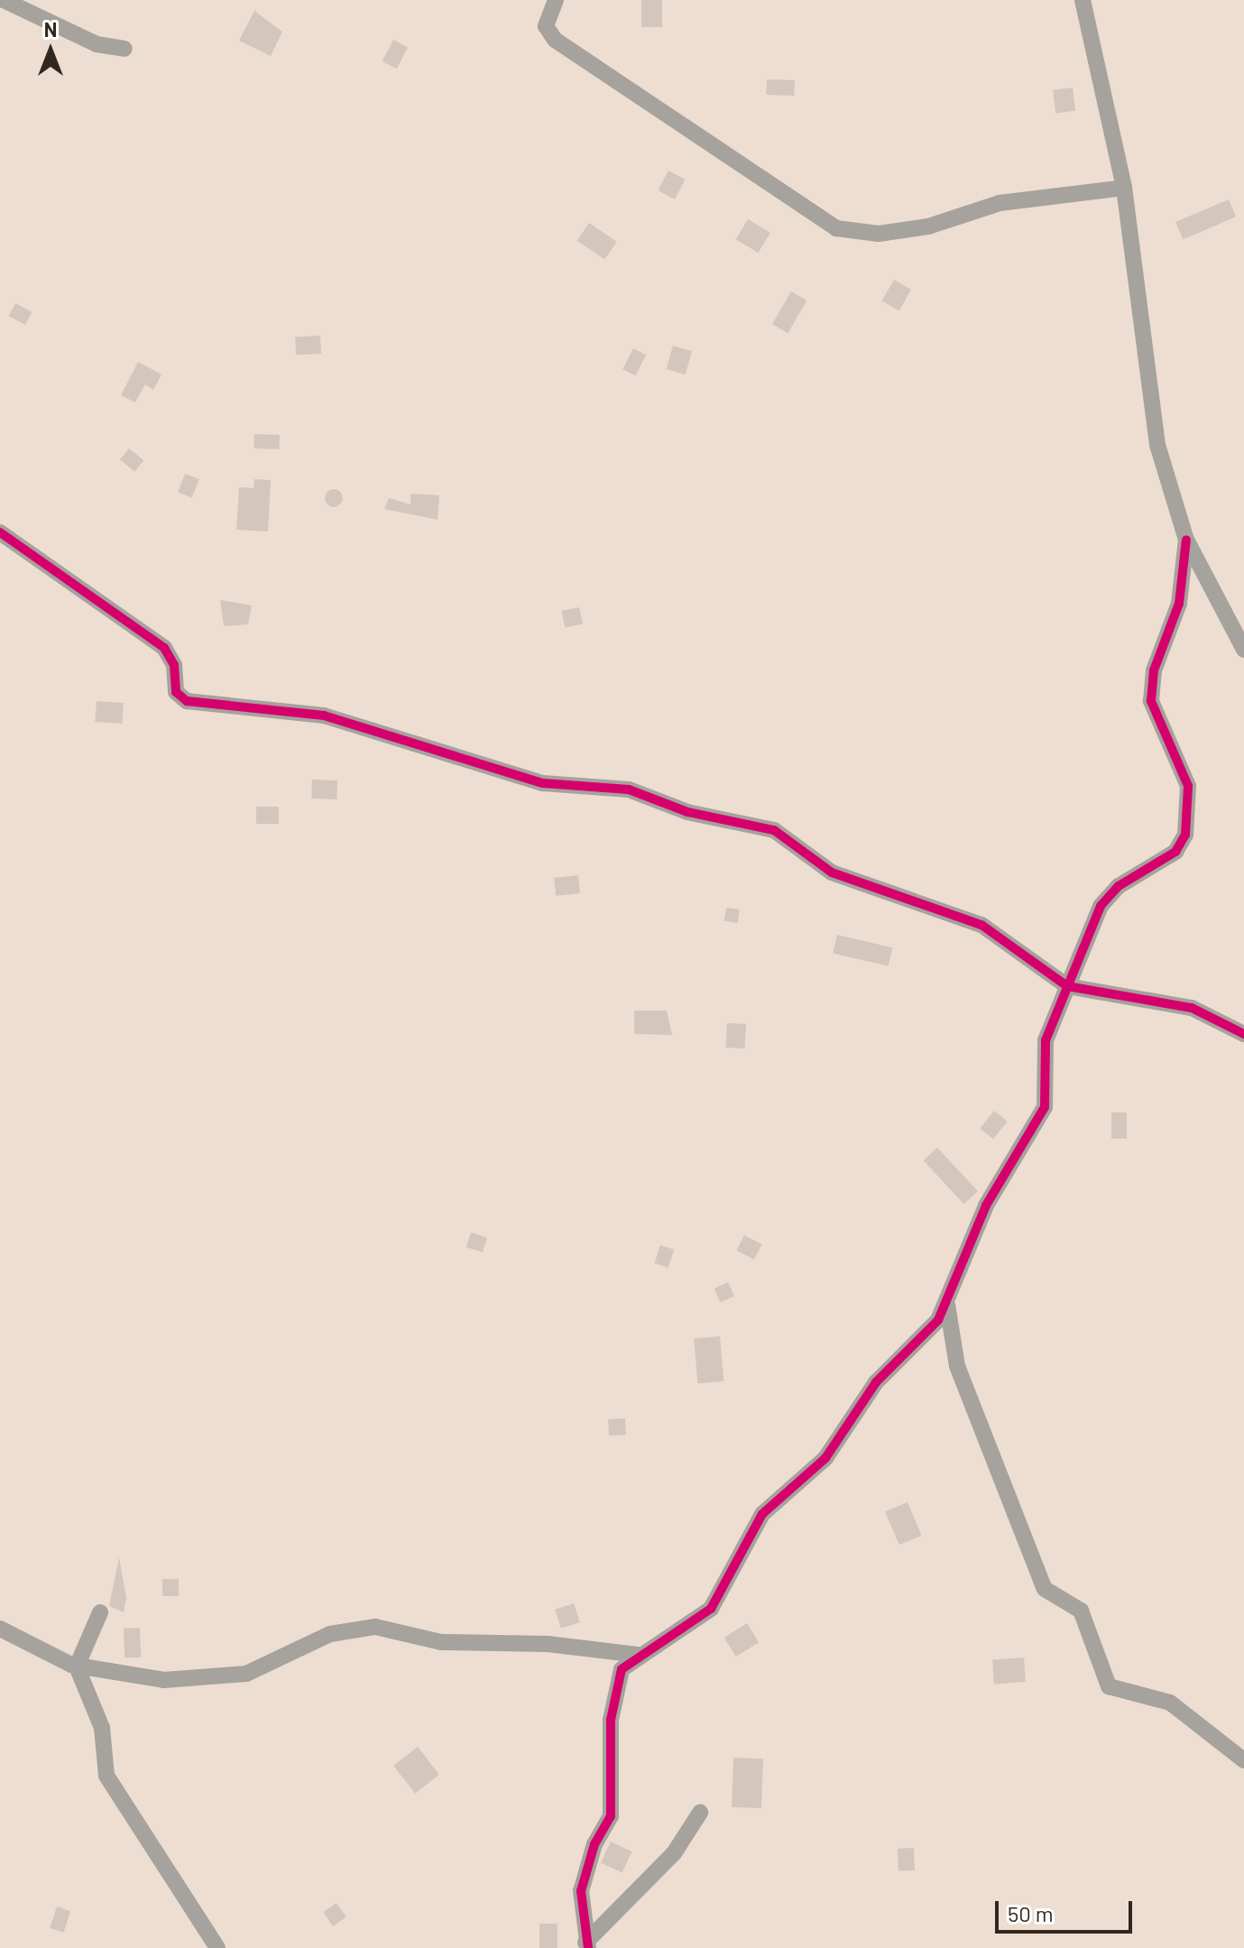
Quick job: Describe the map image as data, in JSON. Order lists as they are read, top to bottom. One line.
{"scale_bar":"50 m","north":"top"}
